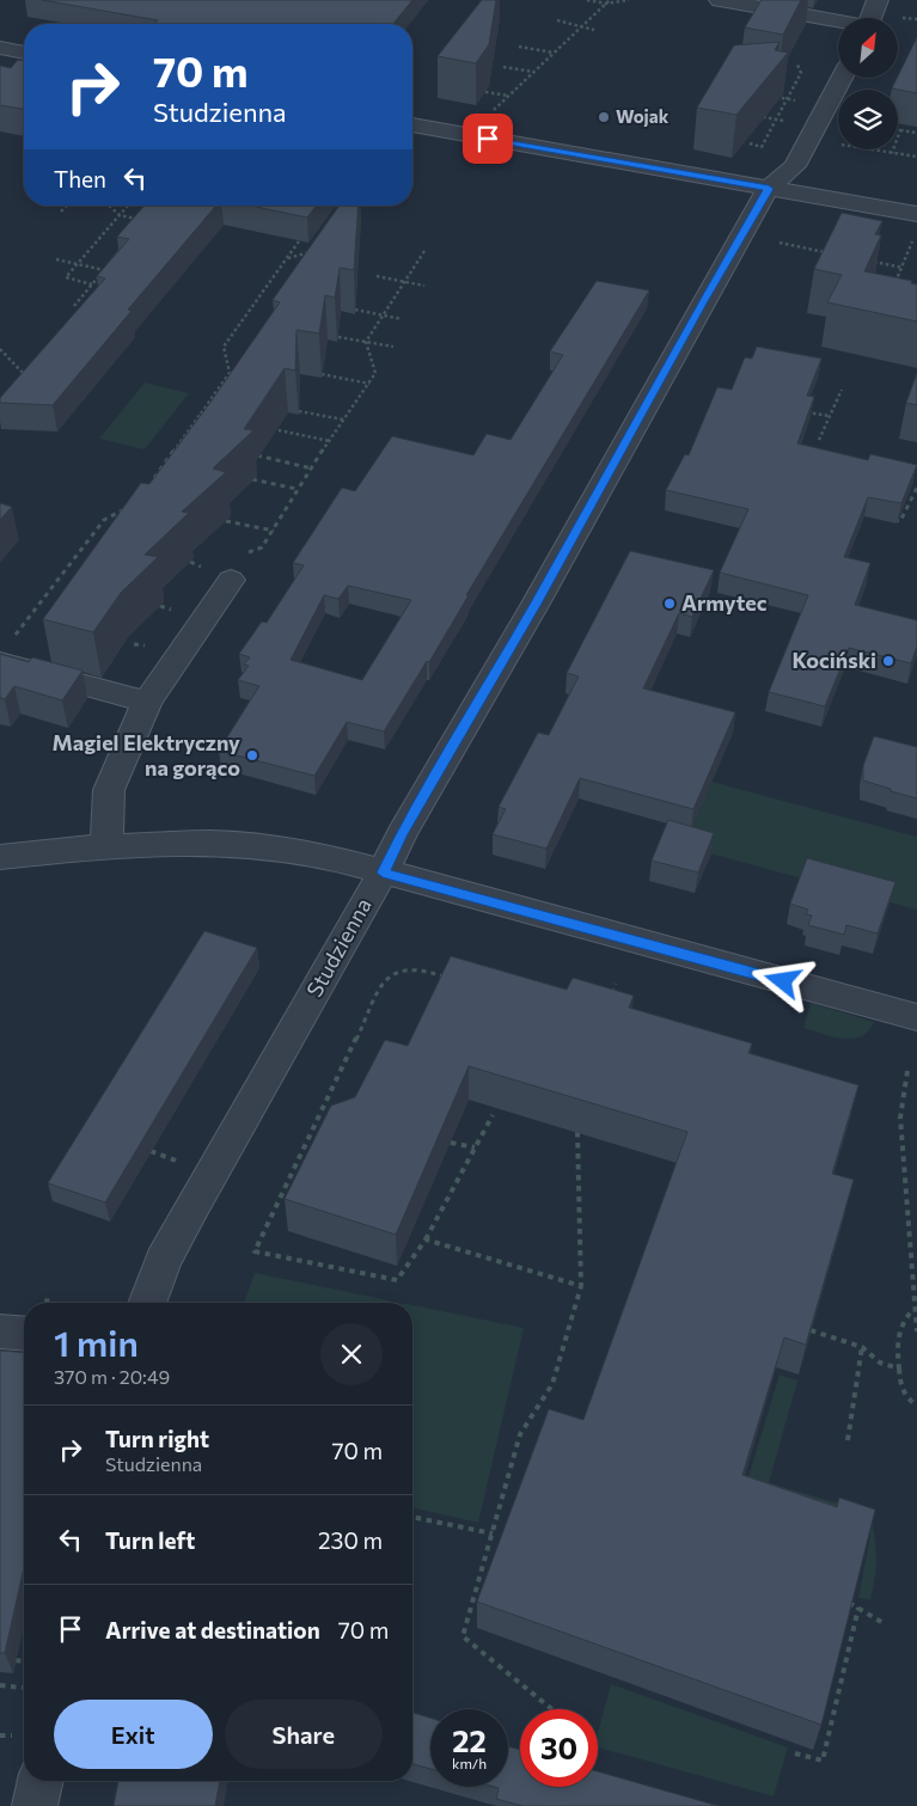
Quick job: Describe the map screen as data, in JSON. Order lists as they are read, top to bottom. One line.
{"streets":{"street":["Studzienna"]},"places":["Wojak","Armytec","Kociński","Magiel Elektryczny na gorąco"],"north":"top right","page":{"turn":["70 m","Studzienna"],"then":"Then","heading":["1 min","370 m · 20:49"],"list":[{"name":"Turn right","note":"Studzienna","value":"70 m"},{"name":"Turn left","value":"230 m"},{"name":"Arrive at destination","value":"70 m"}],"buttons":["Exit","Share"],"speed":"22 km/h","limit":"30"}}
